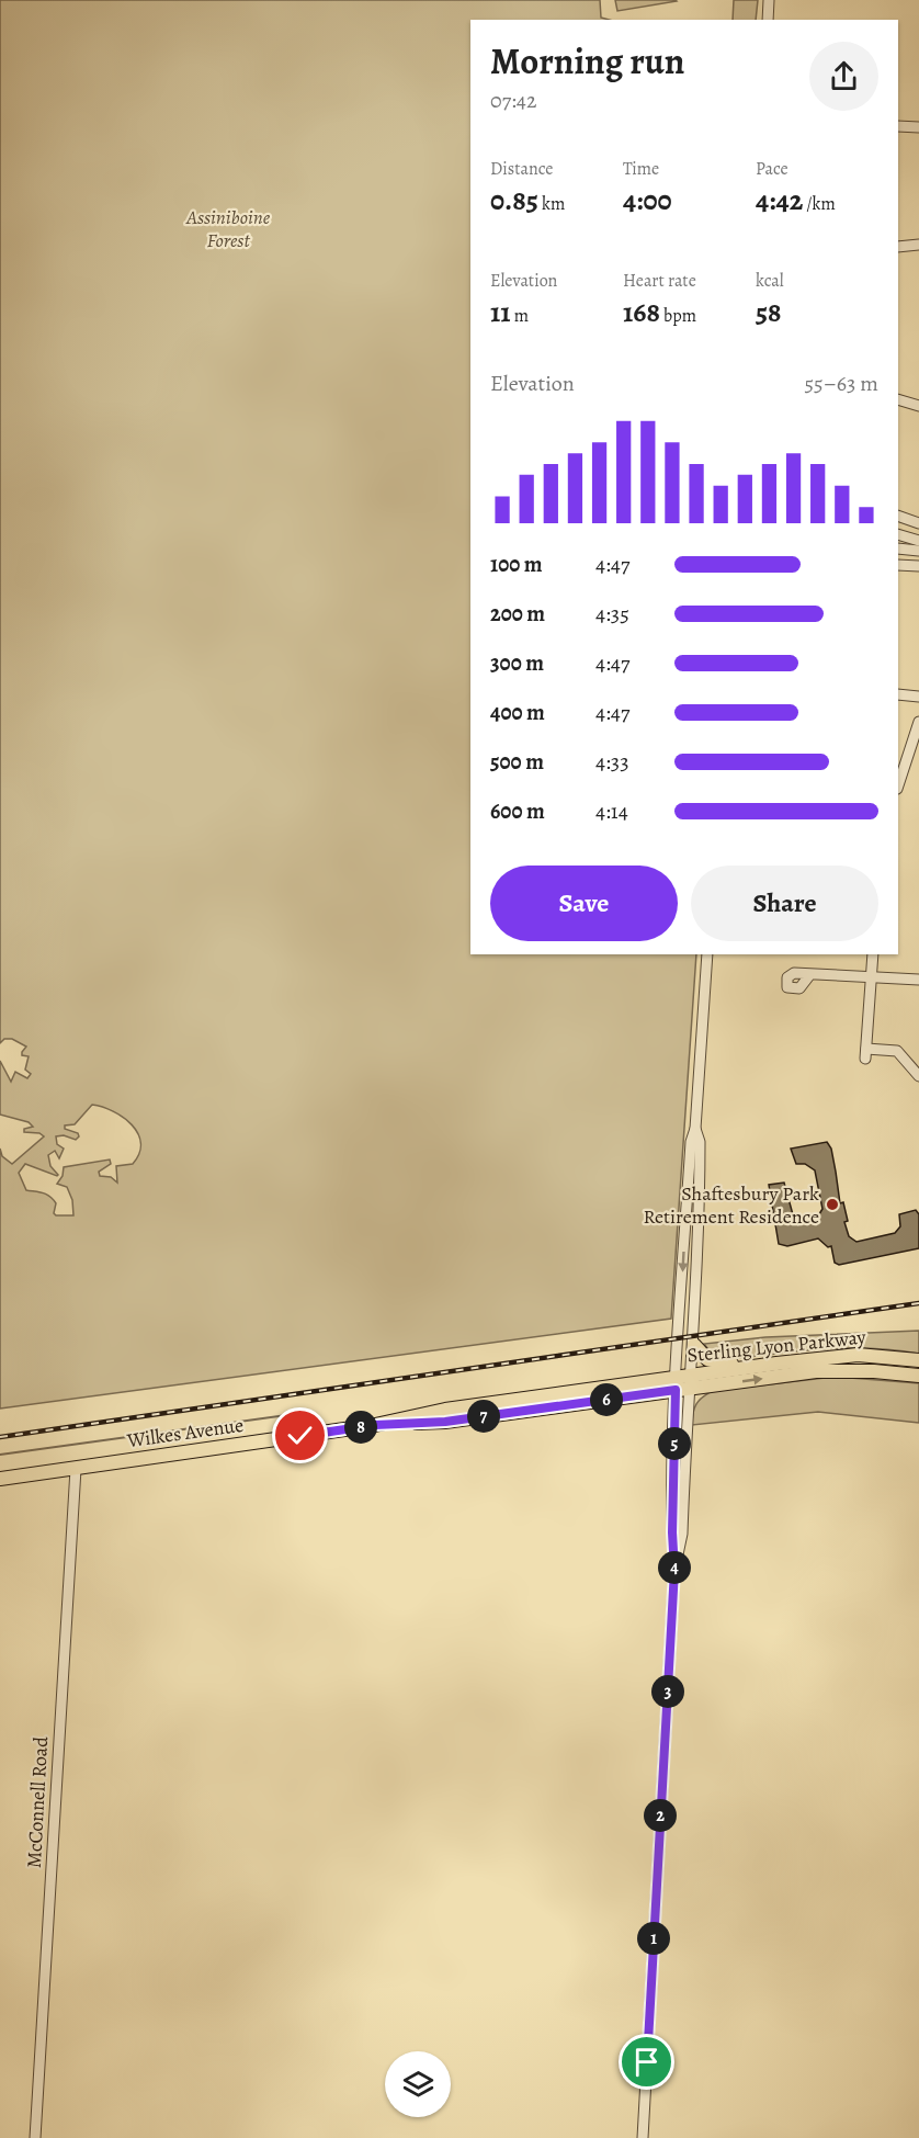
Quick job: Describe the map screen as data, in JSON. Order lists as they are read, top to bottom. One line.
{"streets":{"main road":["Sterling Lyon Parkway","Wilkes Avenue"],"street":["McConnell Road"]},"crossings":[["Sterling Lyon Parkway","Wilkes Avenue"],["Wilkes Avenue","McConnell Road"]],"parks":["Assiniboine Forest"],"places":["Shaftesbury Park Retirement Residence"],"page":{"heading":["Morning run","07:42"],"stats":[["Distance","0.85 km"],["Time","4:00"],["Pace","4:42 /km"],["Elevation","11 m"],["Heart rate","168 bpm"],["kcal","58"]],"chart":["Elevation","55–63 m"],"list":[{"name":"100 m","note":"4:47"},{"name":"200 m","note":"4:35"},{"name":"300 m","note":"4:47"},{"name":"400 m","note":"4:47"},{"name":"500 m","note":"4:33"},{"name":"600 m","note":"4:14"}],"buttons":["Save","Share"],"pins":["6","7","8","5","4","3","2","1"]}}
